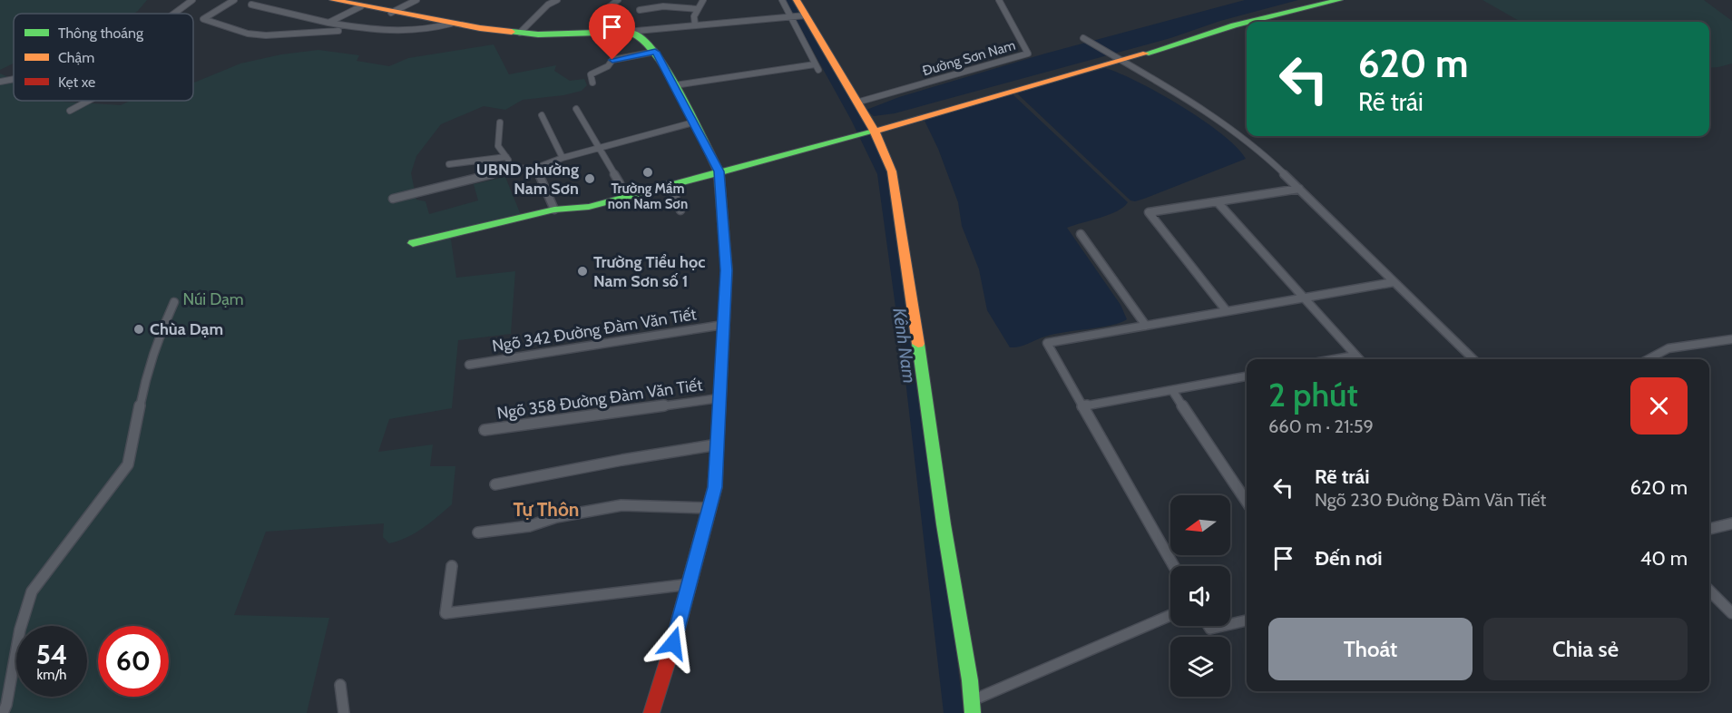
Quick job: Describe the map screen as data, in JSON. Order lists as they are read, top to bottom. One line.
{"streets":{"street":["Đường Sơn Nam","Ngõ 342 Đường Đàm Văn Tiết","Ngõ 358 Đường Đàm Văn Tiết"]},"districts":["Tự Thôn"],"water":["Kênh Nam"],"parks":["Núi Dạm"],"places":["Trường Mầm non Nam Sơn","UBND phường Nam Sơn","Trường Tiểu học Nam Sơn số 1","Chùa Dạm"],"legend":["Thông thoáng","Chậm","Kẹt xe"],"north":"left","page":{"turn":["620 m","Rẽ trái"],"heading":["2 phút","660 m · 21:59"],"list":[{"name":"Rẽ trái","note":"Ngõ 230 Đường Đàm Văn Tiết","value":"620 m"},{"name":"Đến nơi","value":"40 m"}],"buttons":["Thoát","Chia sẻ"],"speed":"54 km/h","limit":"60"}}
